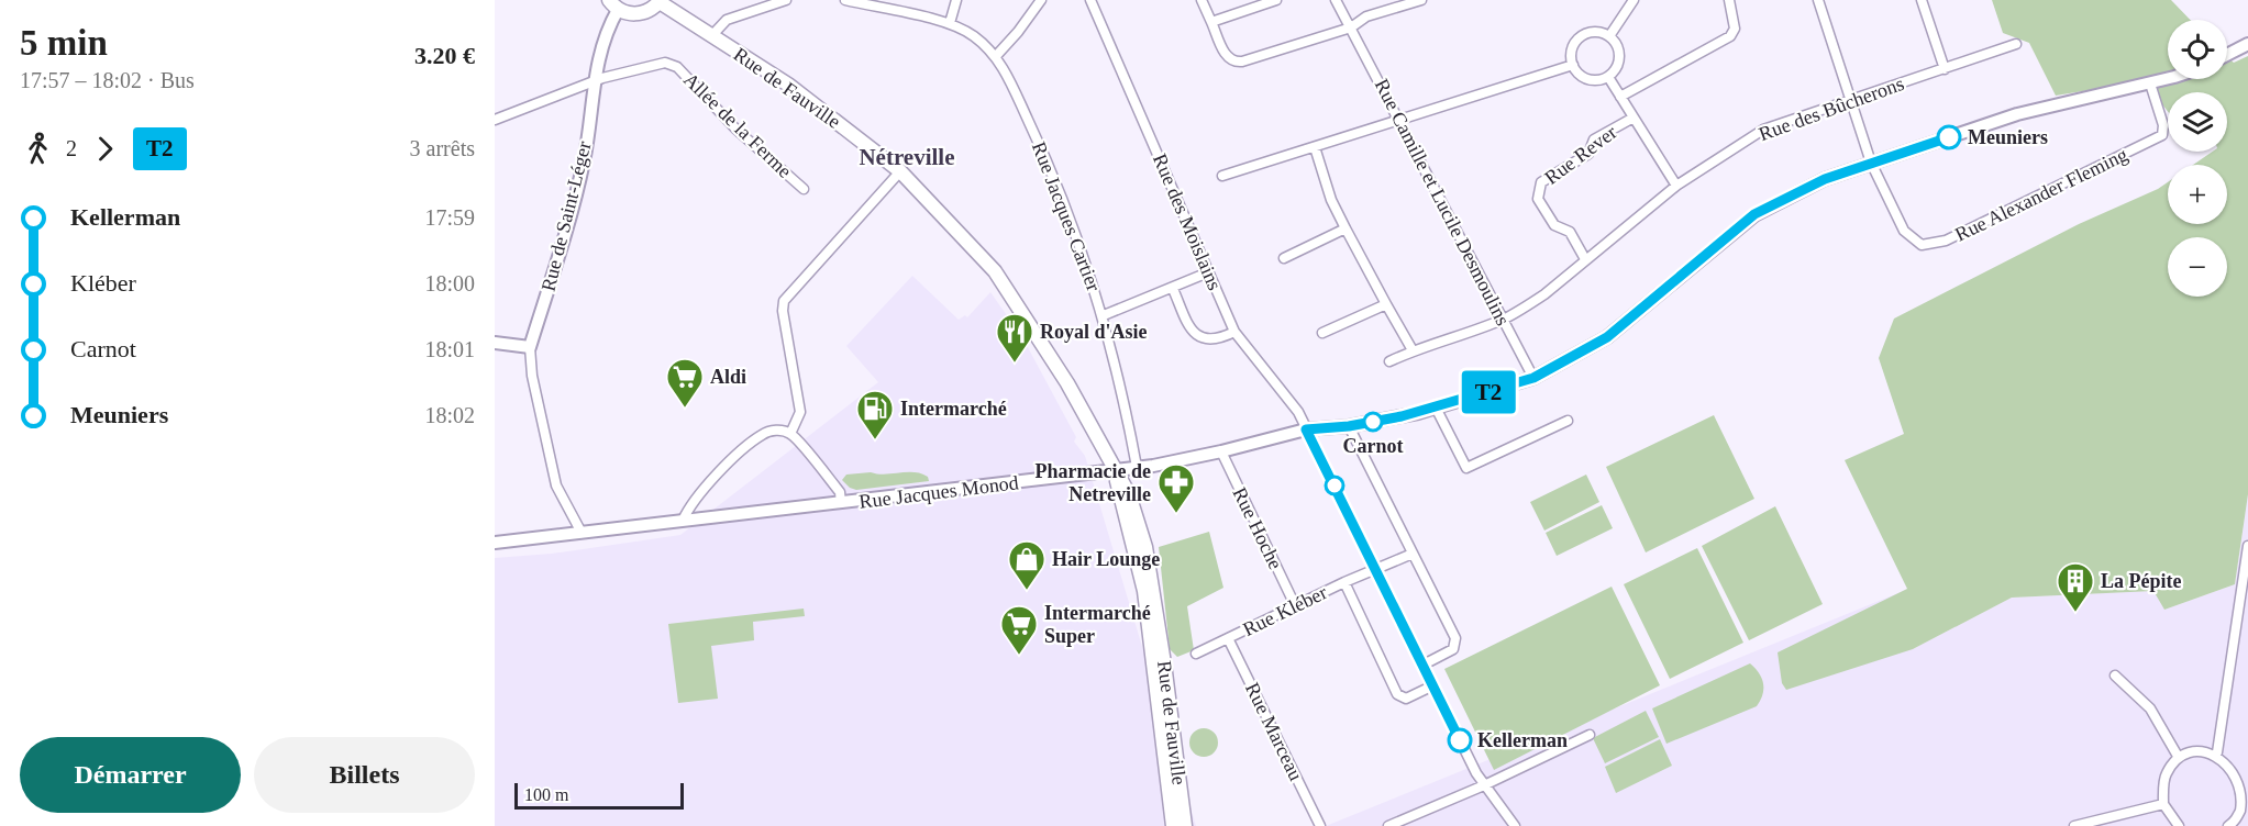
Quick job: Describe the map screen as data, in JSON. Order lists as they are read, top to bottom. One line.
{"streets":{"main road":["Rue de Fauville"],"street":["Rue des Bûcherons","Allée de la Ferme","Rue Rever","Rue Alexander Fleming","Rue Camille et Lucile Desmoulins","Rue de Saint-Léger","Rue Jacques Cartier","Rue des Moislains","Rue Jacques Monod","Rue Hoche","Rue Kléber","Rue Marceau"]},"crossings":[["Rue de Fauville","Rue Jacques Monod"],["Rue des Bûcherons","Rue Rever"],["Rue des Bûcherons","Rue Camille et Lucile Desmoulins"],["Allée de la Ferme","Rue de Saint-Léger"],["Rue Alexander Fleming","Rue Jacques Monod"],["Rue Camille et Lucile Desmoulins","Rue Jacques Monod"],["Rue Jacques Cartier","Rue Jacques Monod"],["Rue des Moislains","Rue Jacques Monod"],["Rue des Moislains","Rue Kléber"],["Rue Jacques Monod","Rue Hoche"],["Rue Hoche","Rue Kléber"],["Rue Kléber","Rue Marceau"]],"districts":["Nétreville"],"places":{"other":["Meuniers","Carnot","Kellerman"],"restaurant":["Royal d'Asie"],"supermarket":["Aldi","Intermarché Super"],"fuel station":["Intermarché"],"pharmacy":["Pharmacie de Netreville"],"shop":["Hair Lounge"],"building":["La Pépite"]},"lines":["bus line T2"],"scale_bar":"100 m","page":{"heading":["5 min","17:57 – 18:02 · Bus","3.20 €"],"on_map":"T2","map_buttons":["+","−"],"legs":["2","T2","3 arrêts"],"list":[{"name":"Kellerman","value":"17:59"},{"name":"Kléber","value":"18:00"},{"name":"Carnot","value":"18:01"},{"name":"Meuniers","value":"18:02"}],"buttons":["Démarrer","Billets"],"scale":"100 m"}}
